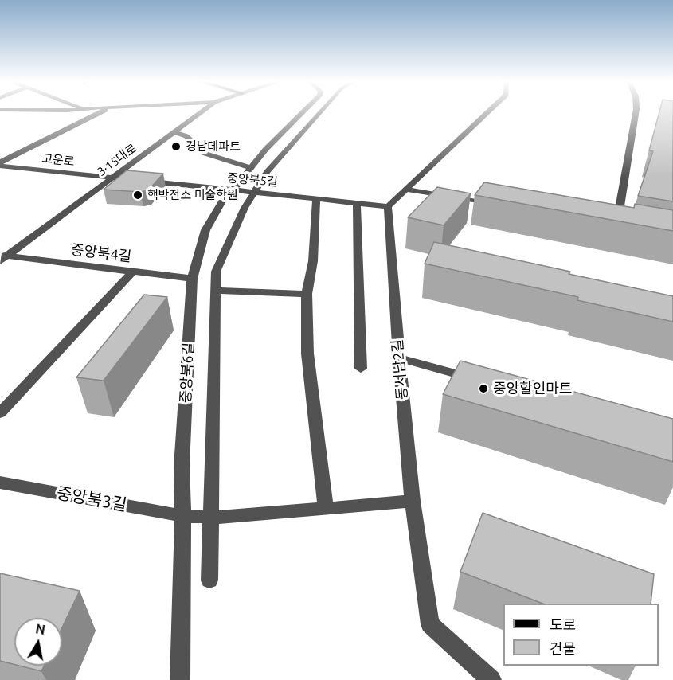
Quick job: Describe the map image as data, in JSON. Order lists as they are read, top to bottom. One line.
{"streets":{"street":["고운로","3·15대로","중앙북5길","중앙북4길","동서남2길","중앙북6길","중앙북3길"]},"crossings":[["고운로","3·15대로"],["고운로","중앙북5길"],["3·15대로","중앙북5길"],["3·15대로","중앙북4길"],["중앙북5길","동서남2길"],["중앙북5길","중앙북6길"],["중앙북4길","중앙북6길"],["동서남2길","중앙북3길"],["중앙북6길","중앙북3길"]],"places":["경남데파트","핵박전소 미술학원","중앙할인마트"],"legend":["도로","건물"],"north":"top"}
